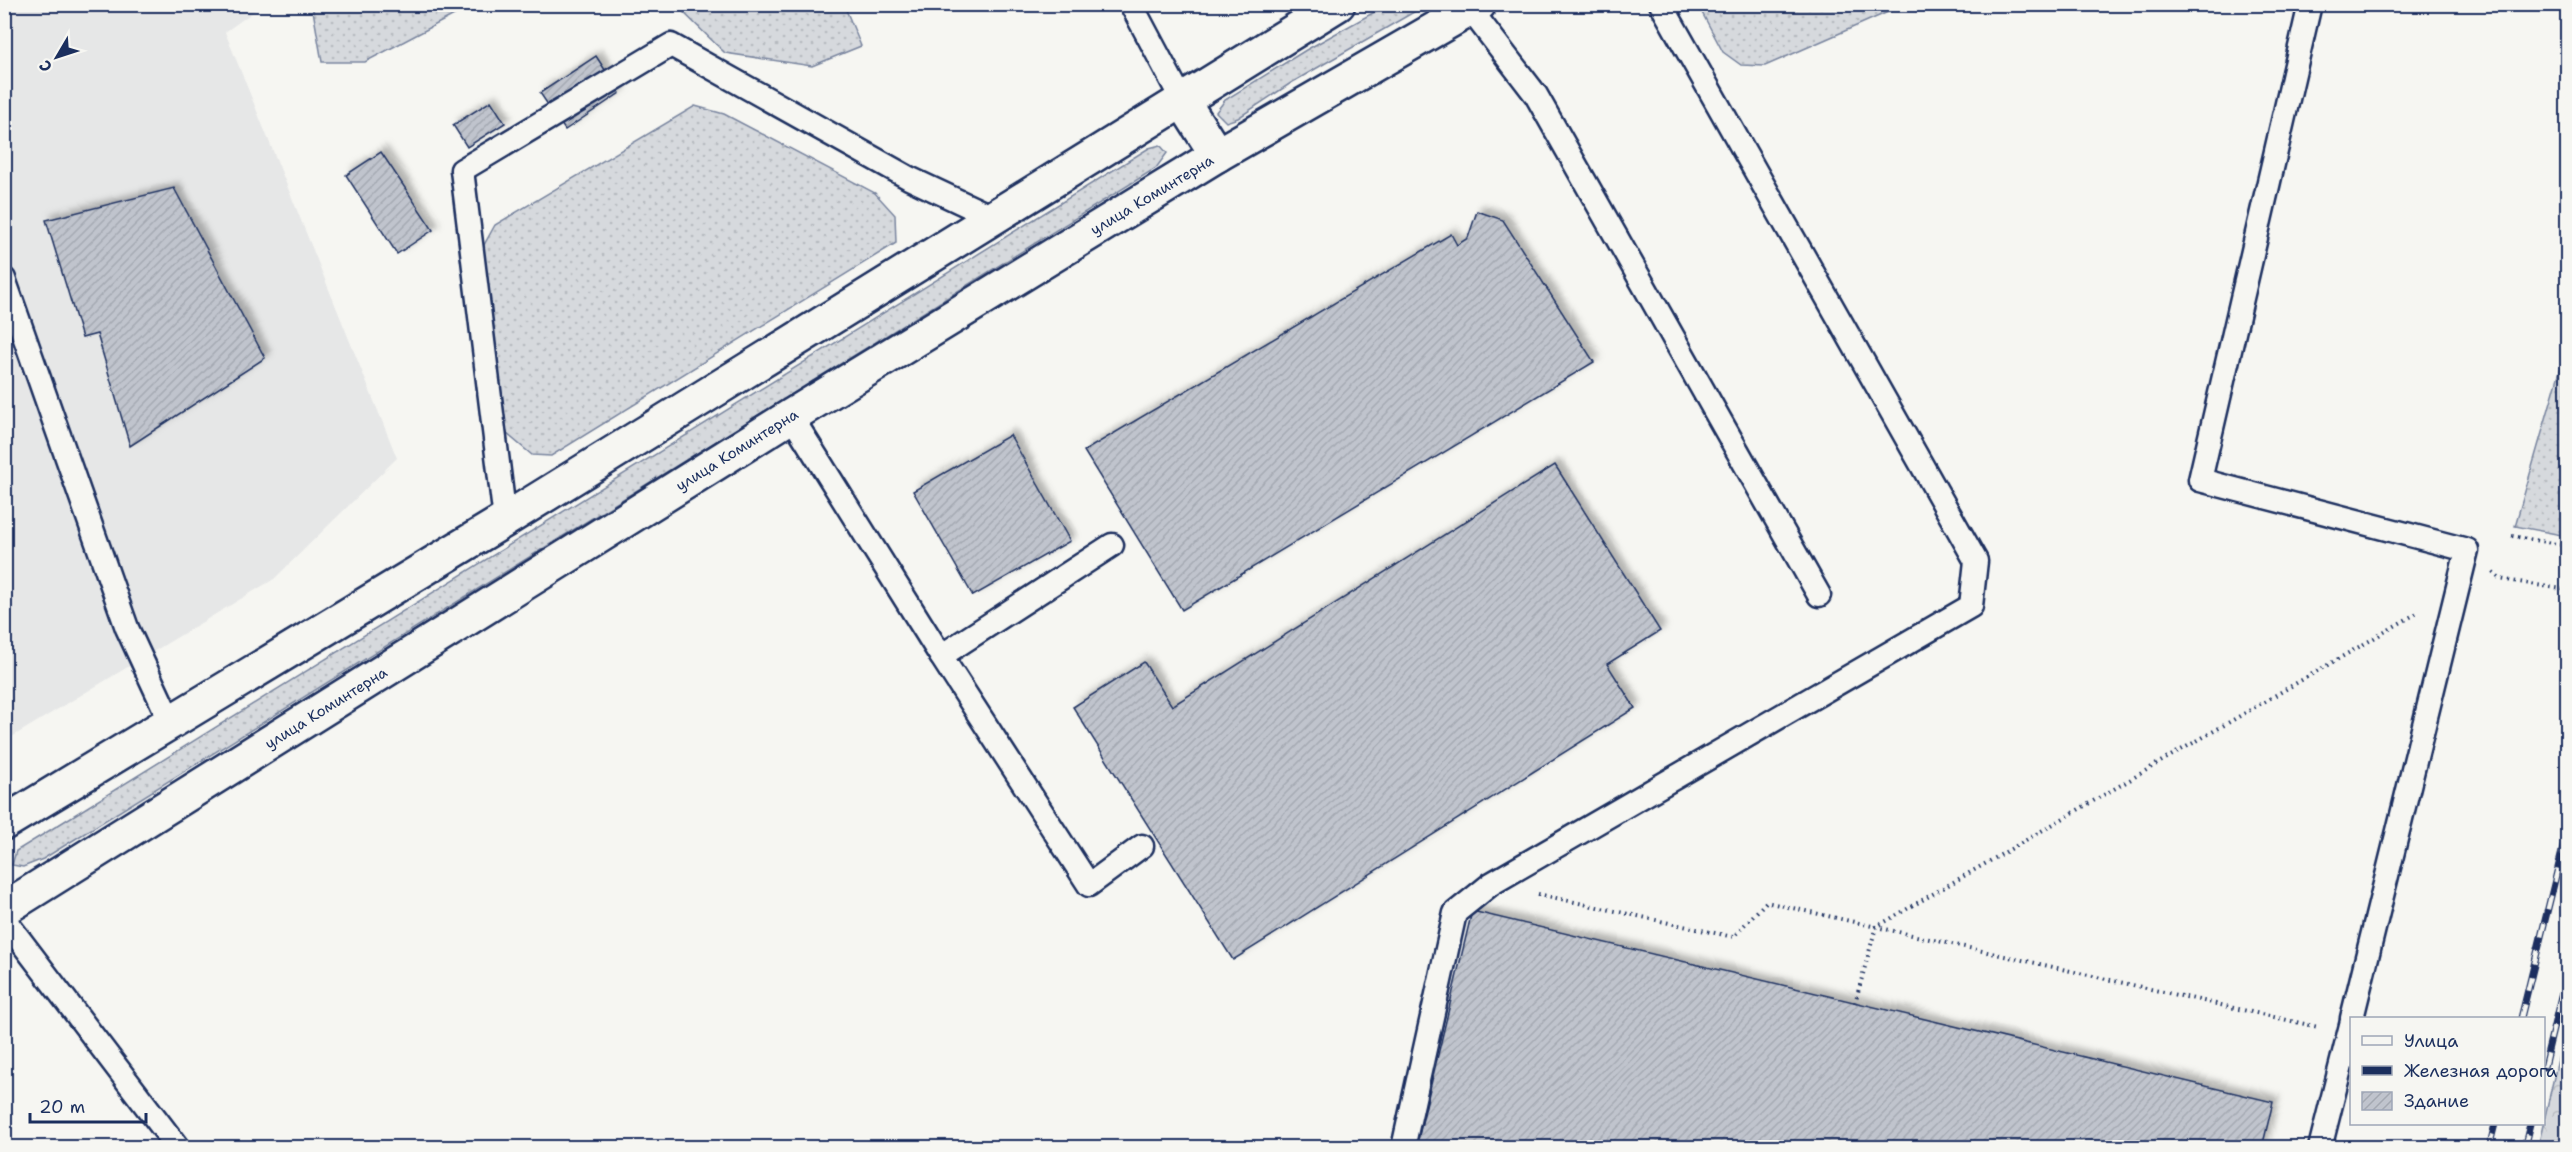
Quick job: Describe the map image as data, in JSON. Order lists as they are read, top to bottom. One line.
{"streets":{"main road":["улица Коминтерна"]},"legend":["Улица","Железная дорога","Здание"],"scale_bar":"20 m","north":"bottom left"}
